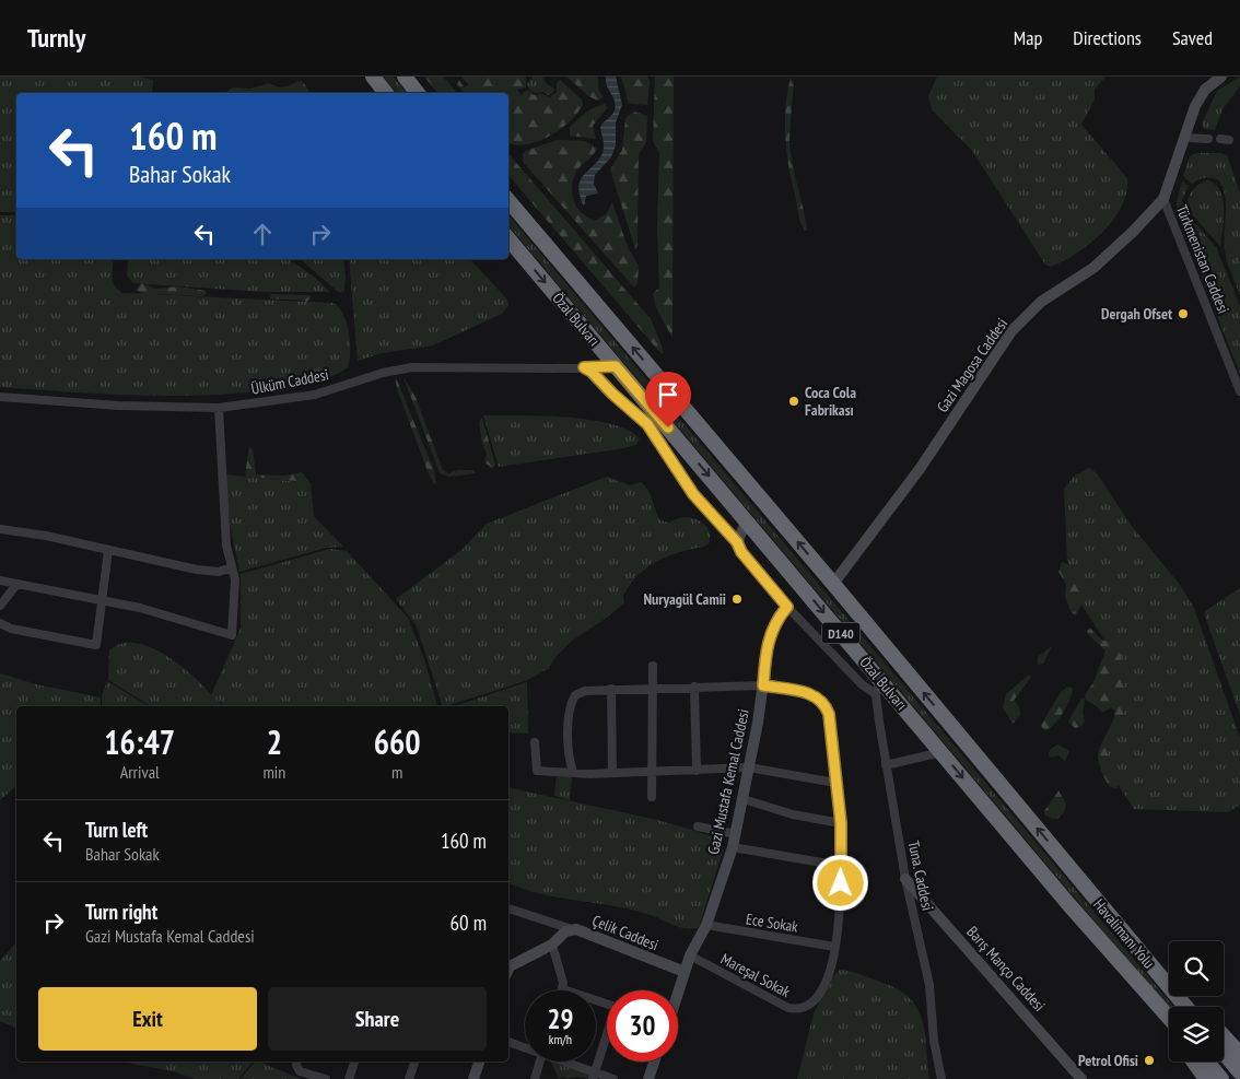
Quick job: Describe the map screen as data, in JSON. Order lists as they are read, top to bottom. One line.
{"streets":{"highway":["Özal Bulvarı","D140","Havalimanı Yolu"],"street":["Türkmenistan Caddesi","Gazi Magosa Caddesi","Ülküm Caddesi","Gazi Mustafa Kemal Caddesi","Tuna. Caddesi","Ece Sokak","Çelik Caddesi","Barış Manço Caddesi","Mareşal Sokak"]},"crossings":[["Türkmenistan Caddesi","Gazi Magosa Caddesi"],["Özal Bulvarı","Gazi Magosa Caddesi"],["Özal Bulvarı","Ülküm Caddesi"],["Özal Bulvarı","Tuna. Caddesi"],["Özal Bulvarı","Havalimanı Yolu"],["Gazi Mustafa Kemal Caddesi","Ece Sokak"],["Gazi Mustafa Kemal Caddesi","Çelik Caddesi"],["Gazi Mustafa Kemal Caddesi","Mareşal Sokak"],["Tuna. Caddesi","Barış Manço Caddesi"],["Ece Sokak","Mareşal Sokak"]],"places":["Dergah Ofset","Coca Cola Fabrikası","Nuryagül Camii","Petrol Ofisi"],"page":{"header":"Turnly","nav":["Map","Directions","Saved"],"turn":["160 m","Bahar Sokak"],"eta":["16:47","Arrival","2","min","660","m"],"list":[{"name":"Turn left","note":"Bahar Sokak","value":"160 m"},{"name":"Turn right","note":"Gazi Mustafa Kemal Caddesi","value":"60 m"}],"buttons":["Exit","Share"],"speed":"29 km/h","limit":"30"}}
